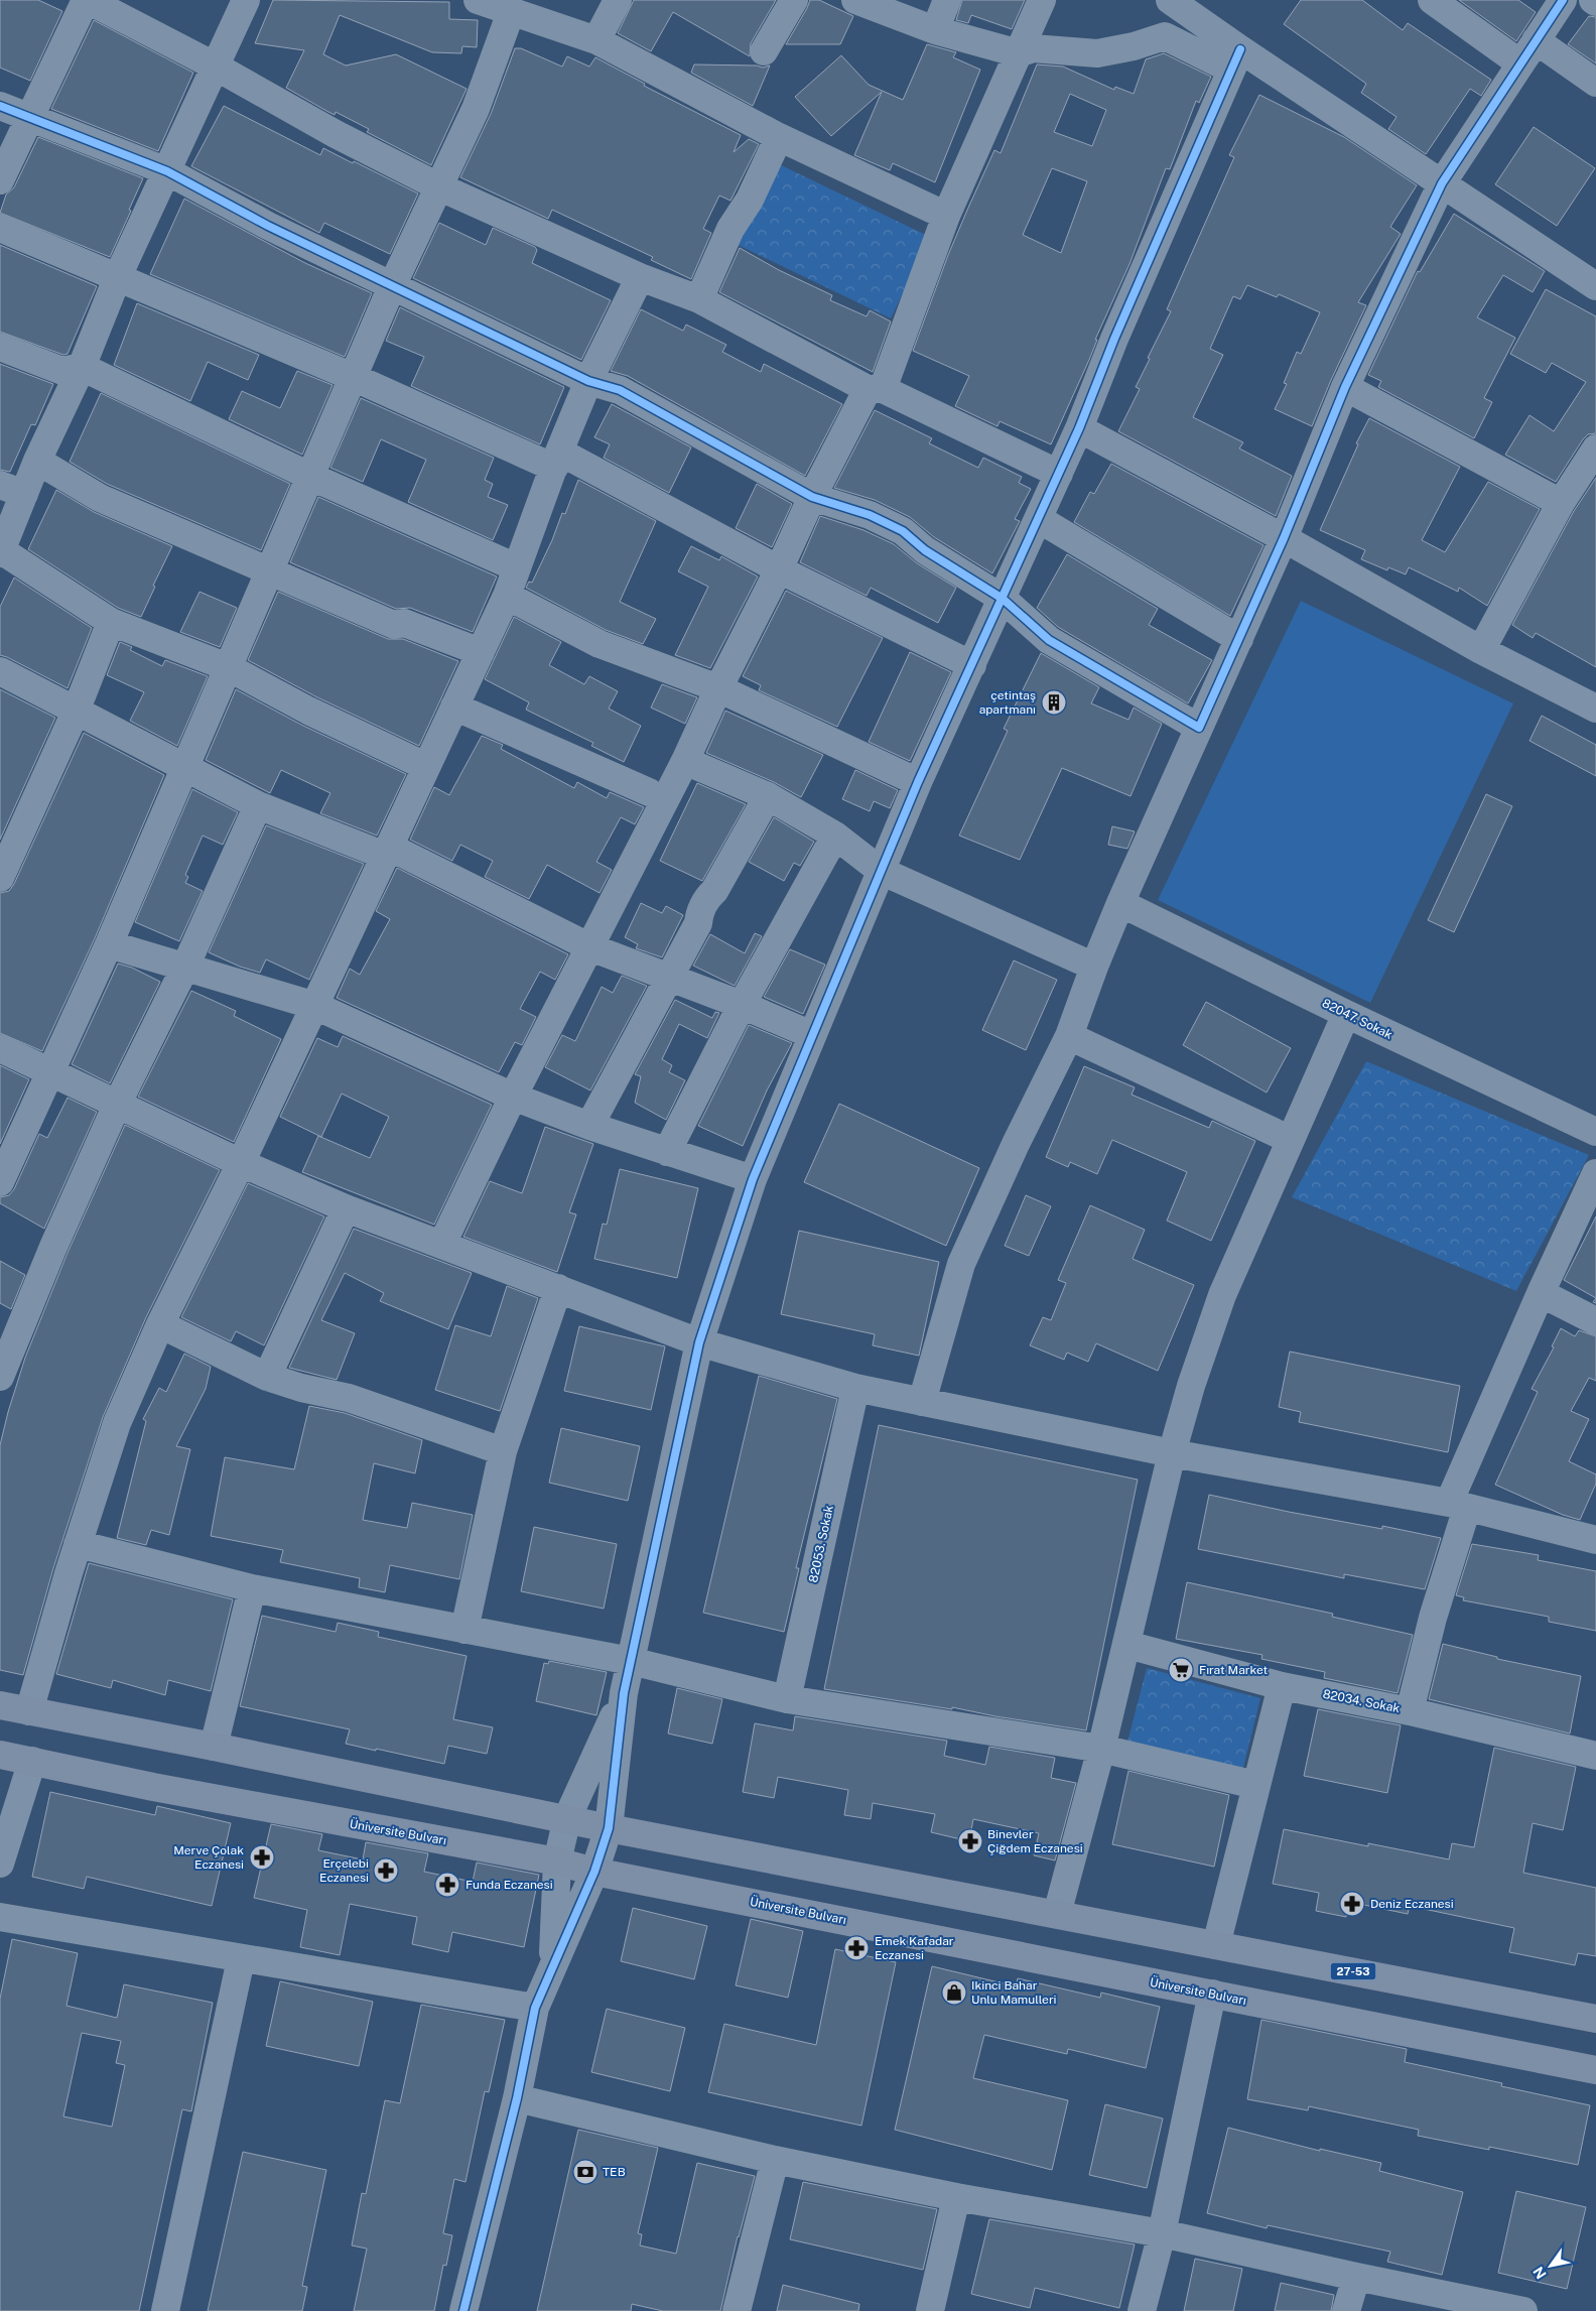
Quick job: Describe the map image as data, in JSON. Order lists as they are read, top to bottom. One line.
{"streets":{"main road":["Üniversite Bulvarı","27-53"],"street":["82047. Sokak","82053. Sokak","82034. Sokak"]},"places":{"building":["çetintaş apartmanı"],"supermarket":["Fırat Market"],"pharmacy":["Binevler Çiğdem Eczanesi","Merve Çolak Eczanesi","Erçelebi Eczanesi","Funda Eczanesi","Deniz Eczanesi","Emek Kafadar Eczanesi"],"shop":["Ikinci Bahar Unlu Mamulleri"],"bank":["TEB"]},"north":"bottom left"}
